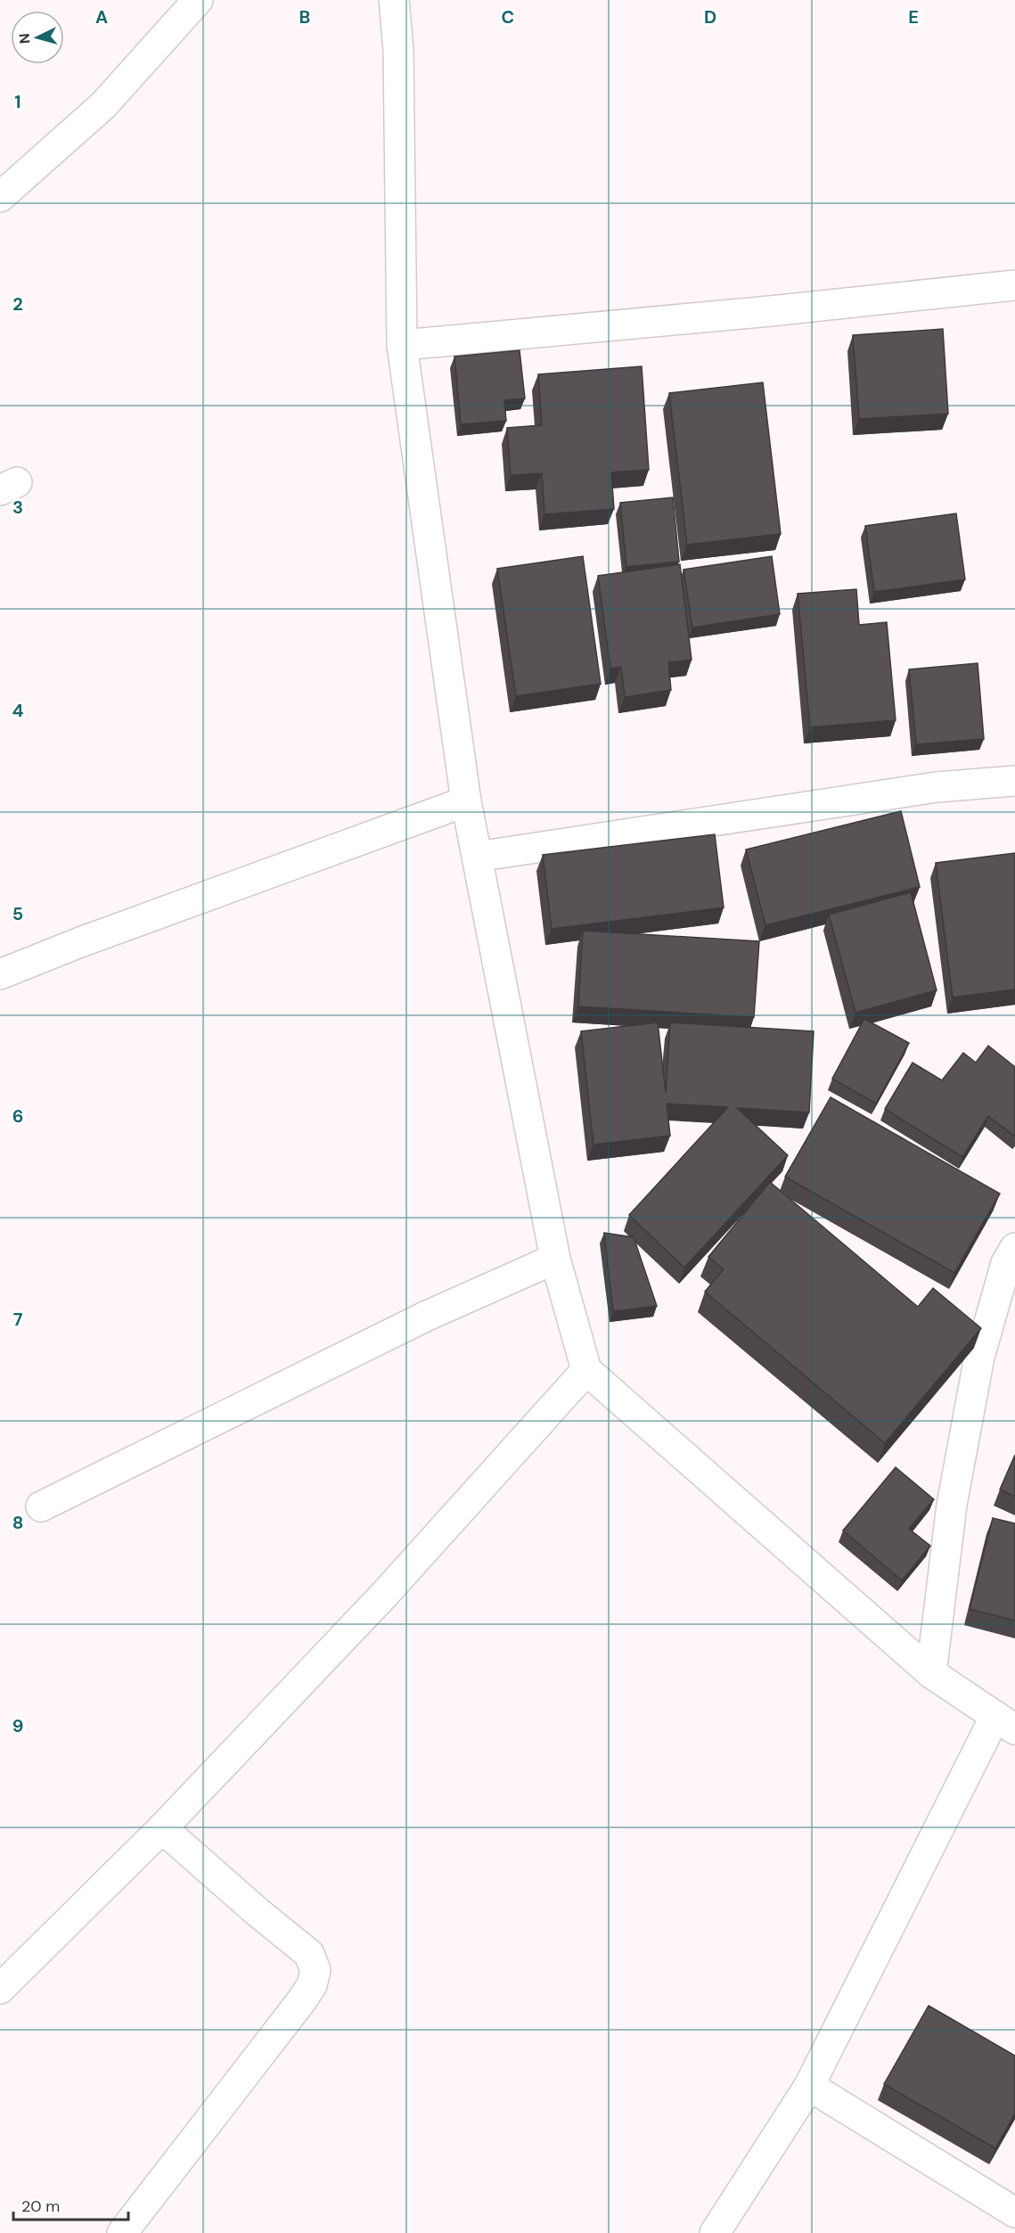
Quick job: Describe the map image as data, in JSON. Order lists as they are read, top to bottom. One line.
{"scale_bar":"20 m","north":"left","grid":{"columns":["A","B","C","D","E"],"rows":["1","2","3","4","5","6","7","8","9"]}}
